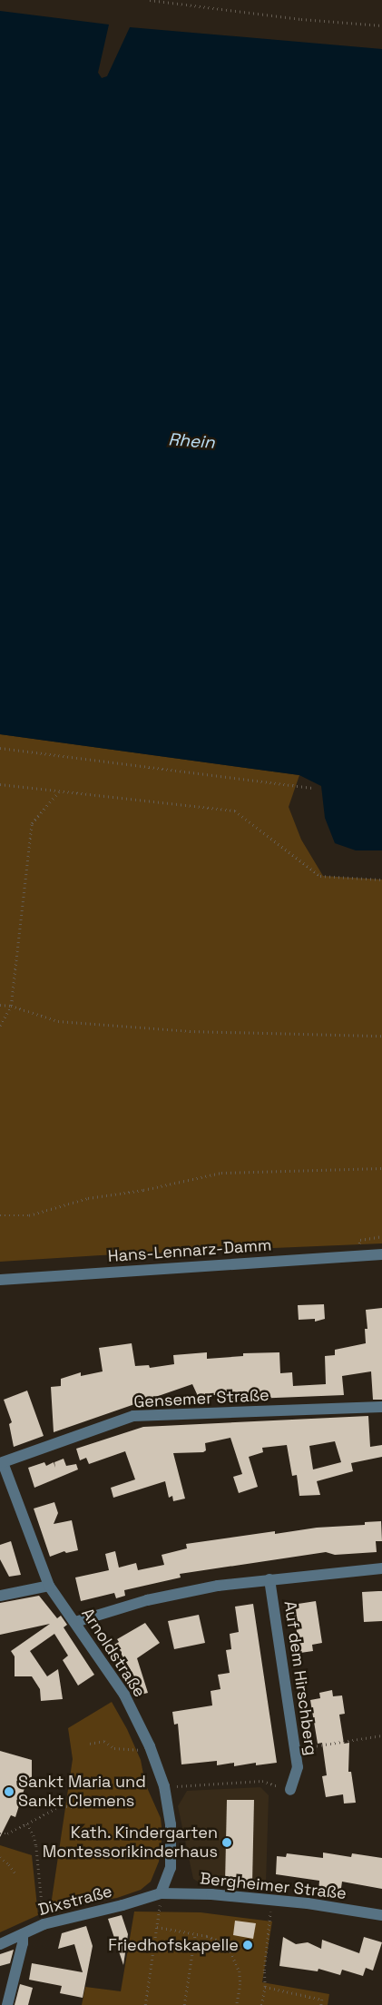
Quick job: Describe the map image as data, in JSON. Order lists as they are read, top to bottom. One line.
{"streets":{"street":["Hans-Lennarz-Damm","Gensemer Straße","Arnoldstraße","Auf dem Hirschberg","Bergheimer Straße","Dixstraße"]},"crossings":[["Gensemer Straße","Arnoldstraße"],["Arnoldstraße","Auf dem Hirschberg"],["Arnoldstraße","Bergheimer Straße"],["Arnoldstraße","Dixstraße"],["Bergheimer Straße","Dixstraße"]],"water":["Rhein"],"places":["Sankt Maria und Sankt Clemens","Kath. Kindergarten Montessorikinderhaus","Friedhofskapelle"]}
